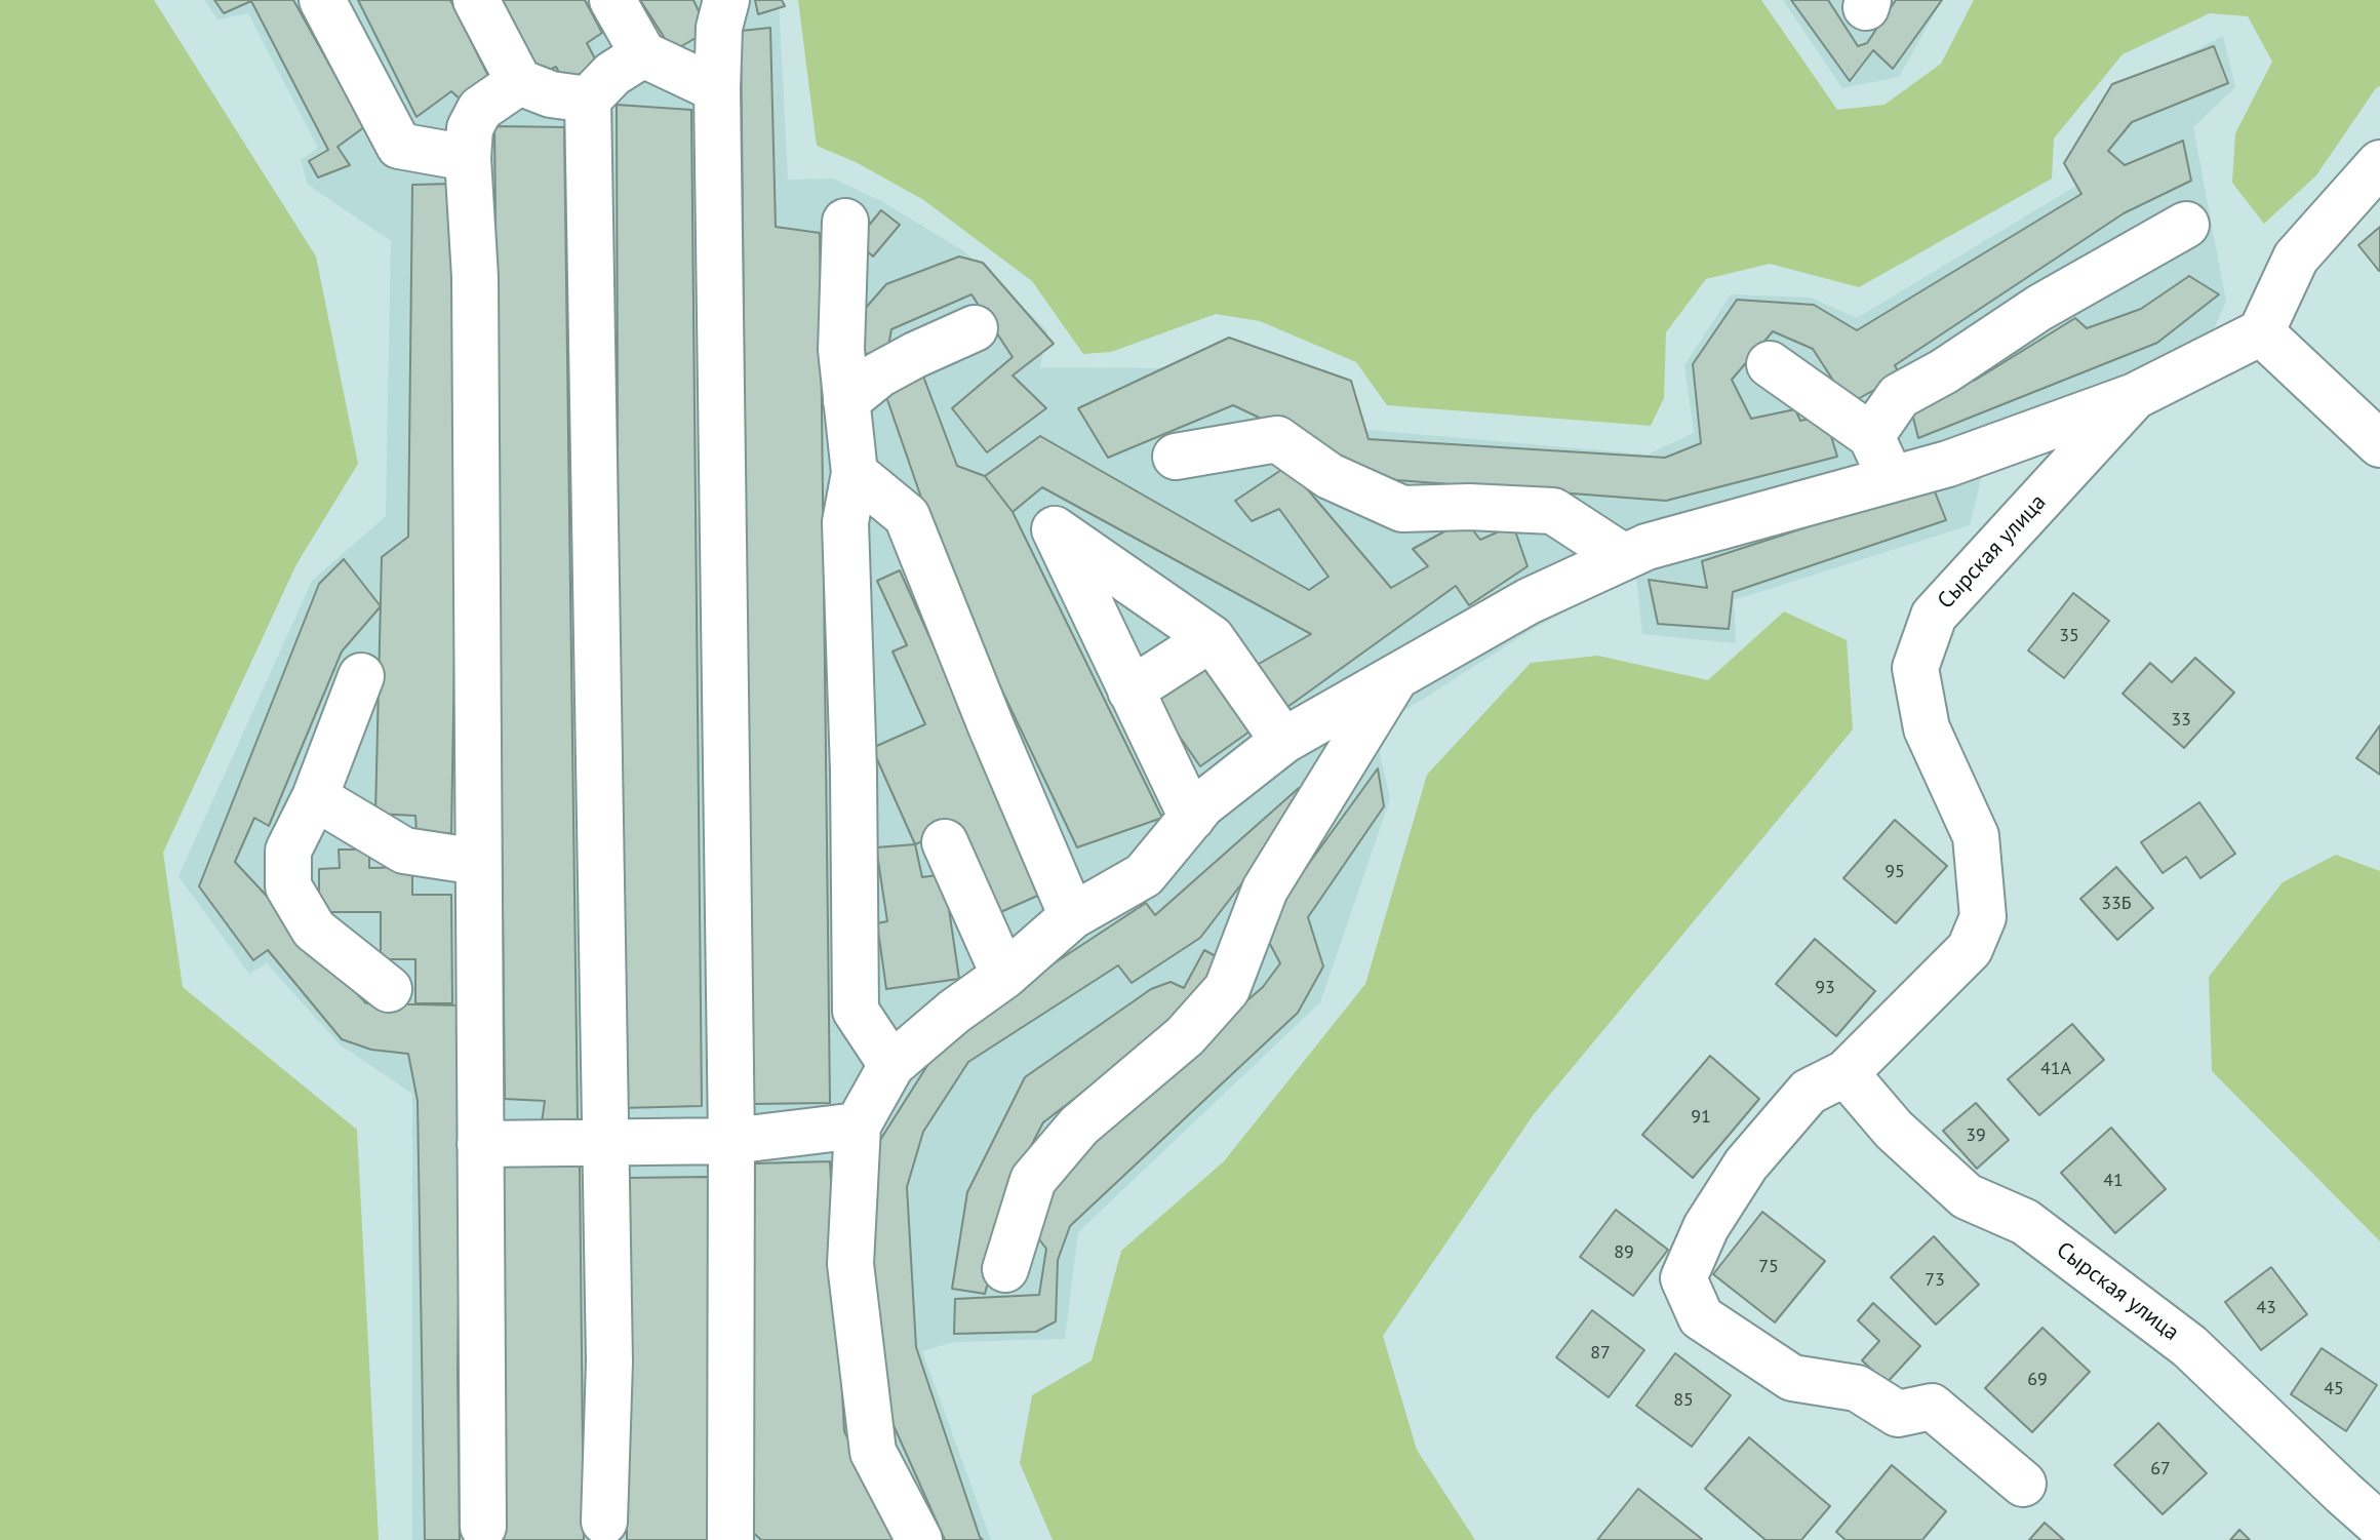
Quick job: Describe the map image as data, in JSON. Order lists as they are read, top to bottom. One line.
{"streets":{"street":["Сырская улица"]},"house_numbers":["35","33","95","33Б","93","41А","91","39","41","89","75","73","43","87","69","45","85","67"]}
